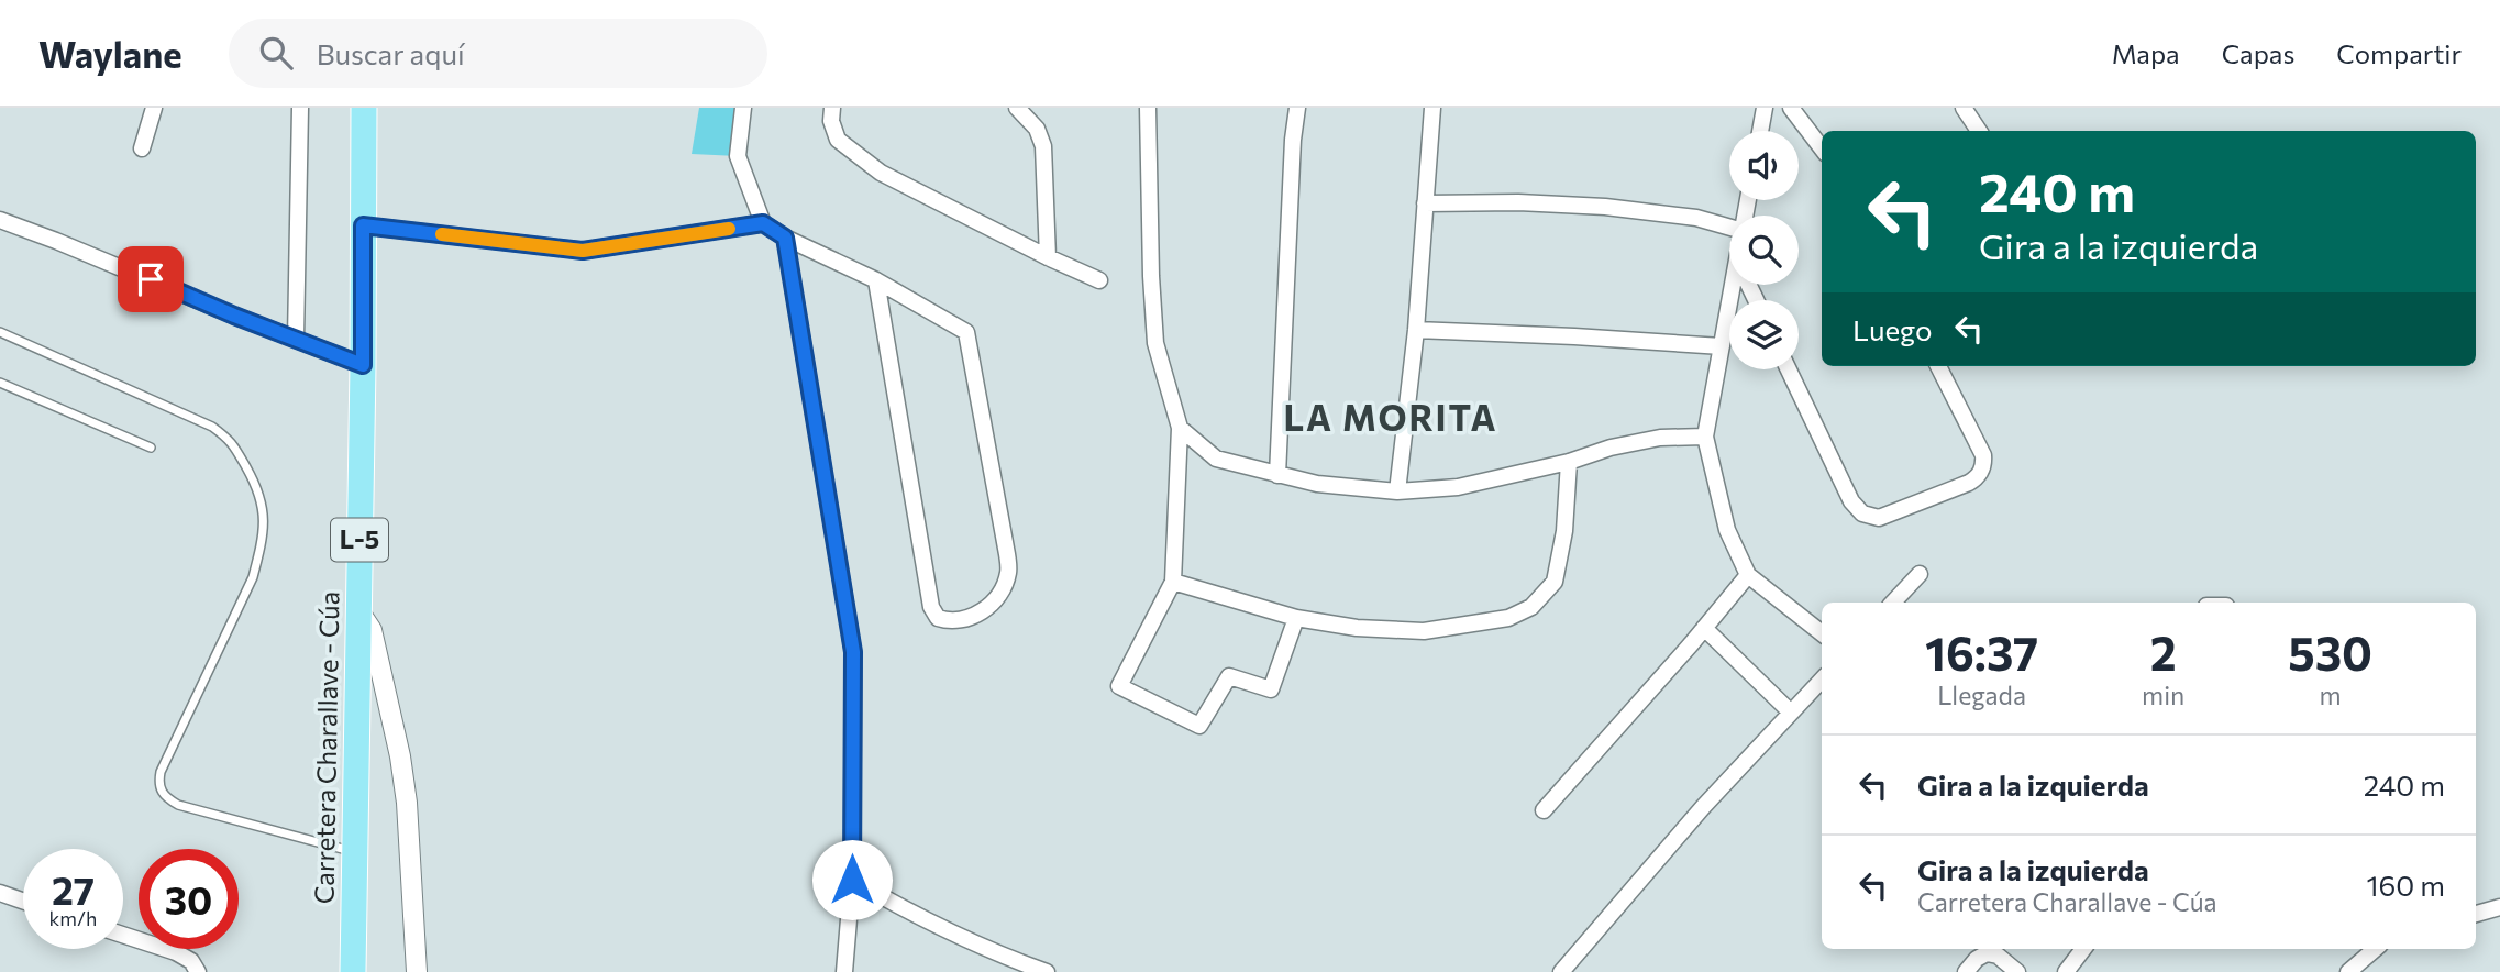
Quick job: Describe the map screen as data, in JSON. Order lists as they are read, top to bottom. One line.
{"streets":{"highway":["L-5","Carretera Charallave - Cúa"]},"districts":["LA MORITA"],"page":{"header":"Waylane","search":"Buscar aquí","nav":["Mapa","Capas","Compartir"],"turn":["240 m","Gira a la izquierda"],"then":"Luego","eta":["16:37","Llegada","2","min","530","m"],"list":[{"name":"Gira a la izquierda","value":"240 m"},{"name":"Gira a la izquierda","note":"Carretera Charallave - Cúa","value":"160 m"}],"speed":"27 km/h","limit":"30"}}
